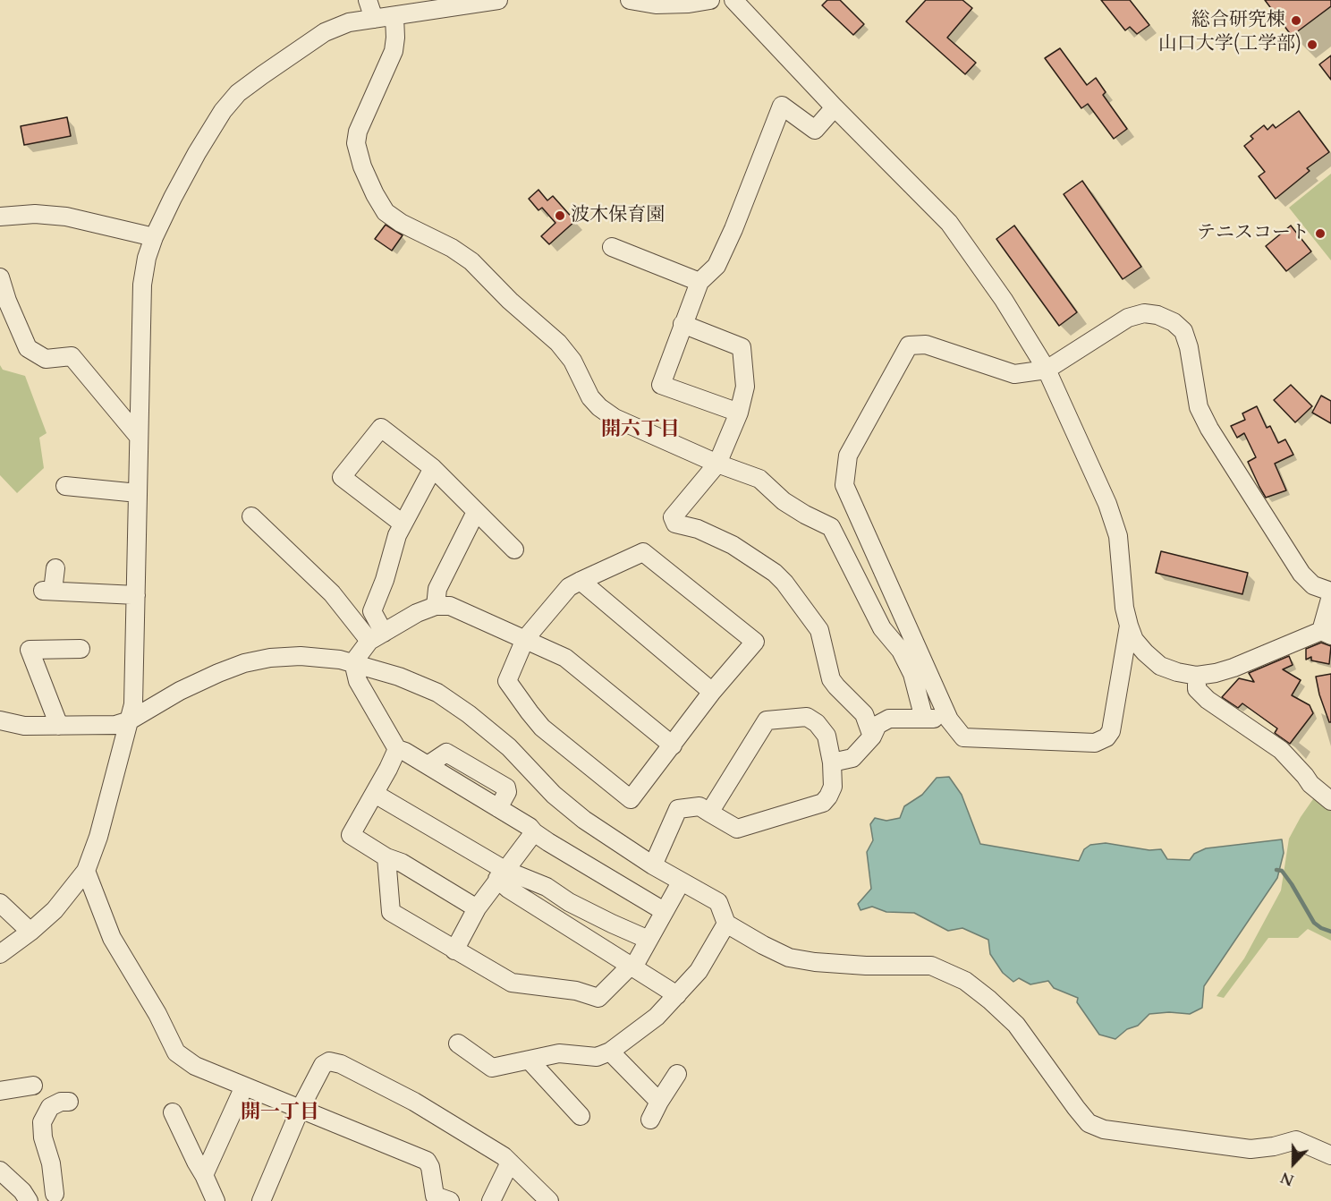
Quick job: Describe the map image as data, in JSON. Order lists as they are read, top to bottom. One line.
{"districts":["開六丁目","開一丁目"],"places":["総合研究棟","山口大学(工学部)","波木保育園","テニスコート"],"north":"bottom"}
